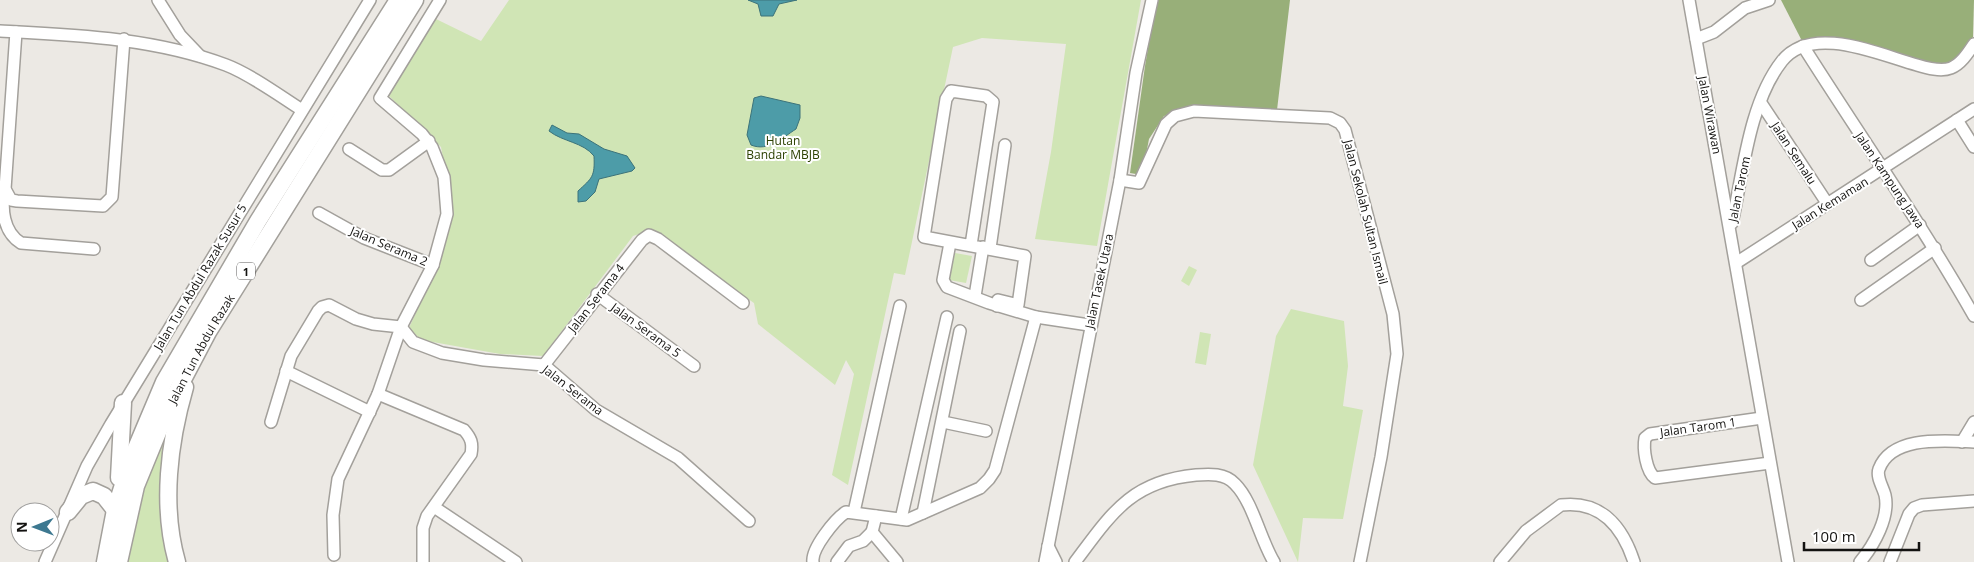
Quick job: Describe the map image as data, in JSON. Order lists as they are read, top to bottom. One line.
{"streets":{"highway":["1","Jalan Tun Abdul Razak"],"street":["Jalan Wirawan","Jalan Semalu","Jalan Kampung Jawa","Jalan Tarom","Jalan Kemaman","Jalan Sekolah Sultan Ismail","Jalan Serama 2","Jalan Tun Abdul Razak Susur 5","Jalan Tasek Utara","Jalan Serama 4","Jalan Serama 5","Jalan Serama","Jalan Tarom 1"]},"crossings":[["Jalan Wirawan","Jalan Tarom"],["Jalan Semalu","Jalan Tarom"],["Jalan Semalu","Jalan Kemaman"],["Jalan Kampung Jawa","Jalan Tarom"],["Jalan Kampung Jawa","Jalan Kemaman"],["Jalan Tarom","Jalan Kemaman"],["Jalan Tarom","Jalan Tarom 1"],["Jalan Sekolah Sultan Ismail","Jalan Tasek Utara"],["Jalan Serama 4","Jalan Serama 5"],["Jalan Serama 4","Jalan Serama"]],"parks":["Hutan Bandar MBJB"],"scale_bar":"100 m","north":"left"}
